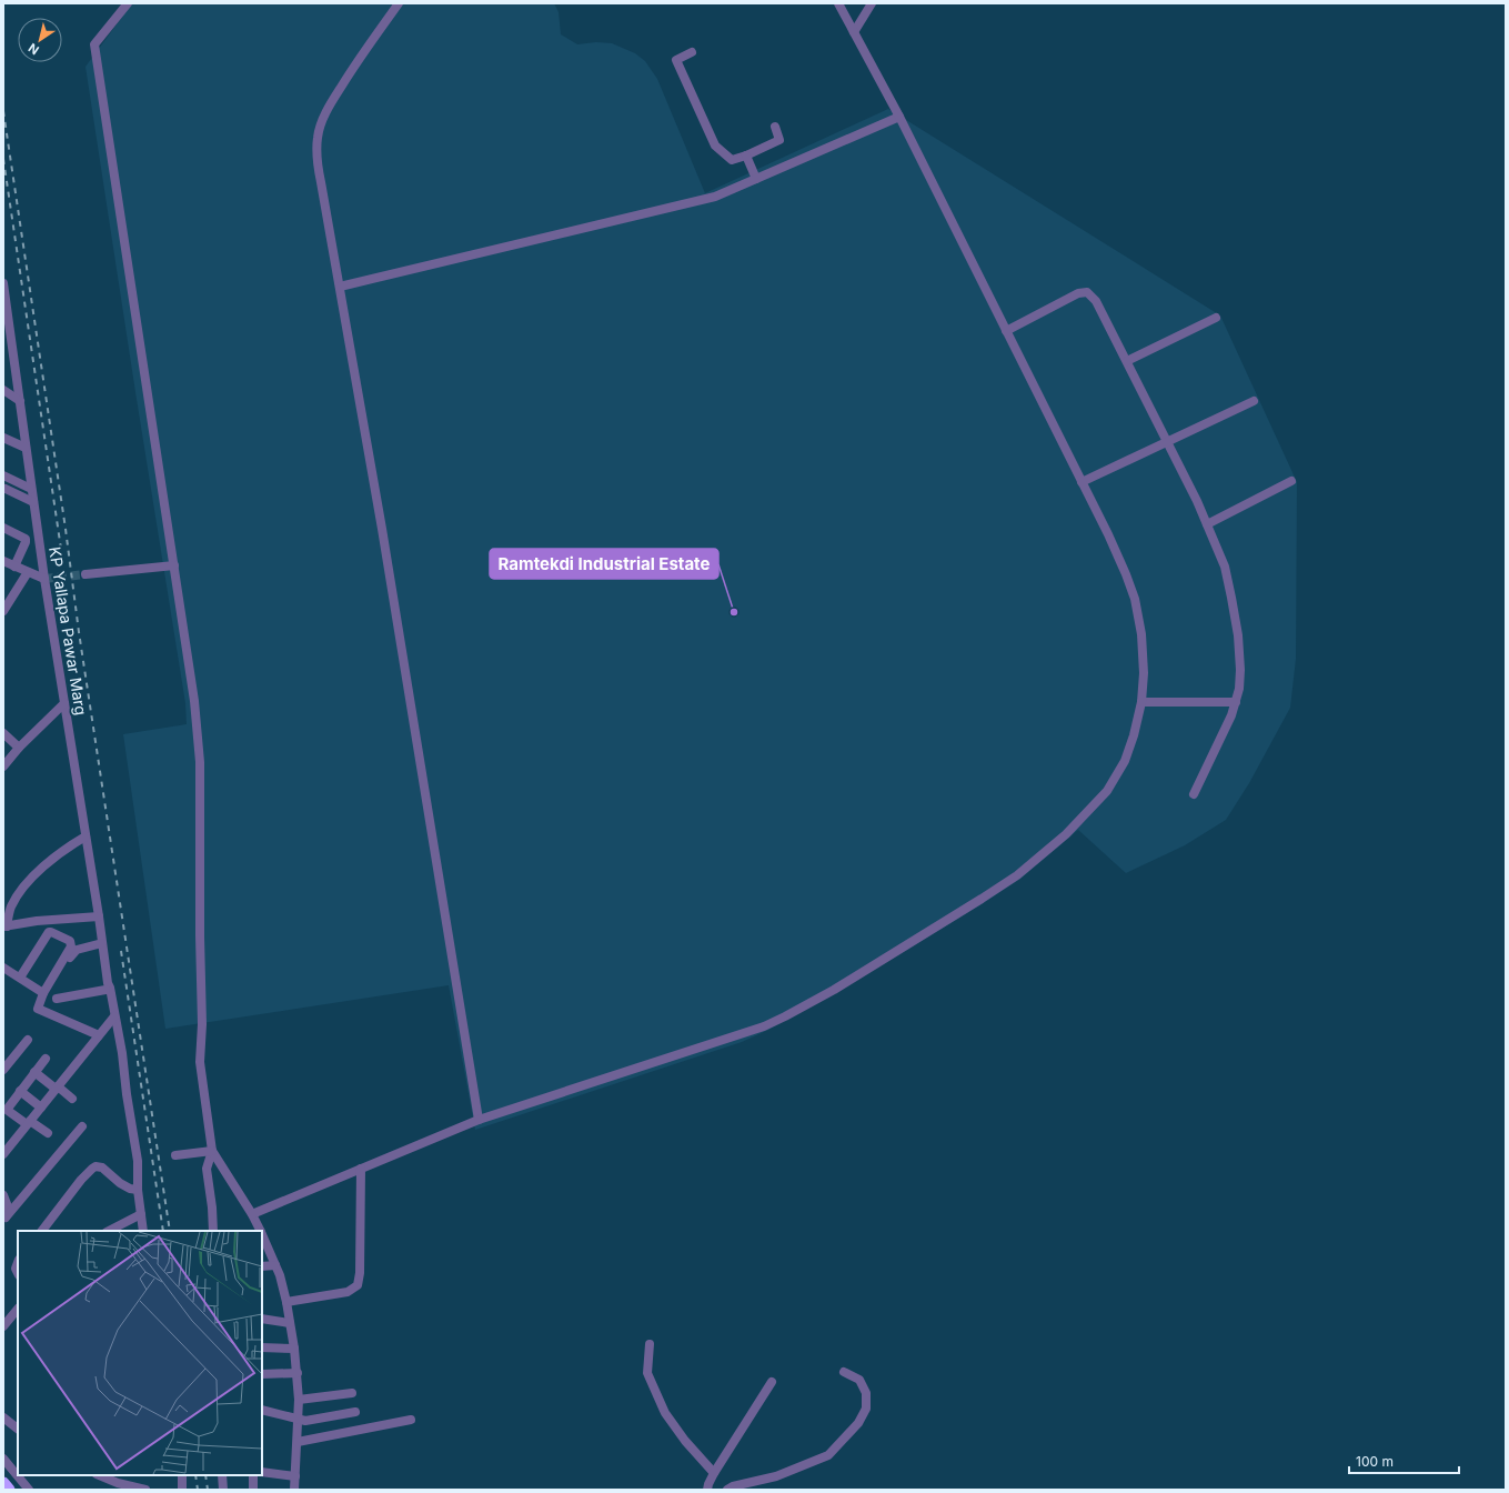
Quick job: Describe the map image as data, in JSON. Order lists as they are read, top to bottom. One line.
{"streets":{"street":["KP Yallapa Pawar Marg"]},"places":["Ramtekdi Industrial Estate"],"scale_bar":"100 m","north":"bottom left"}
